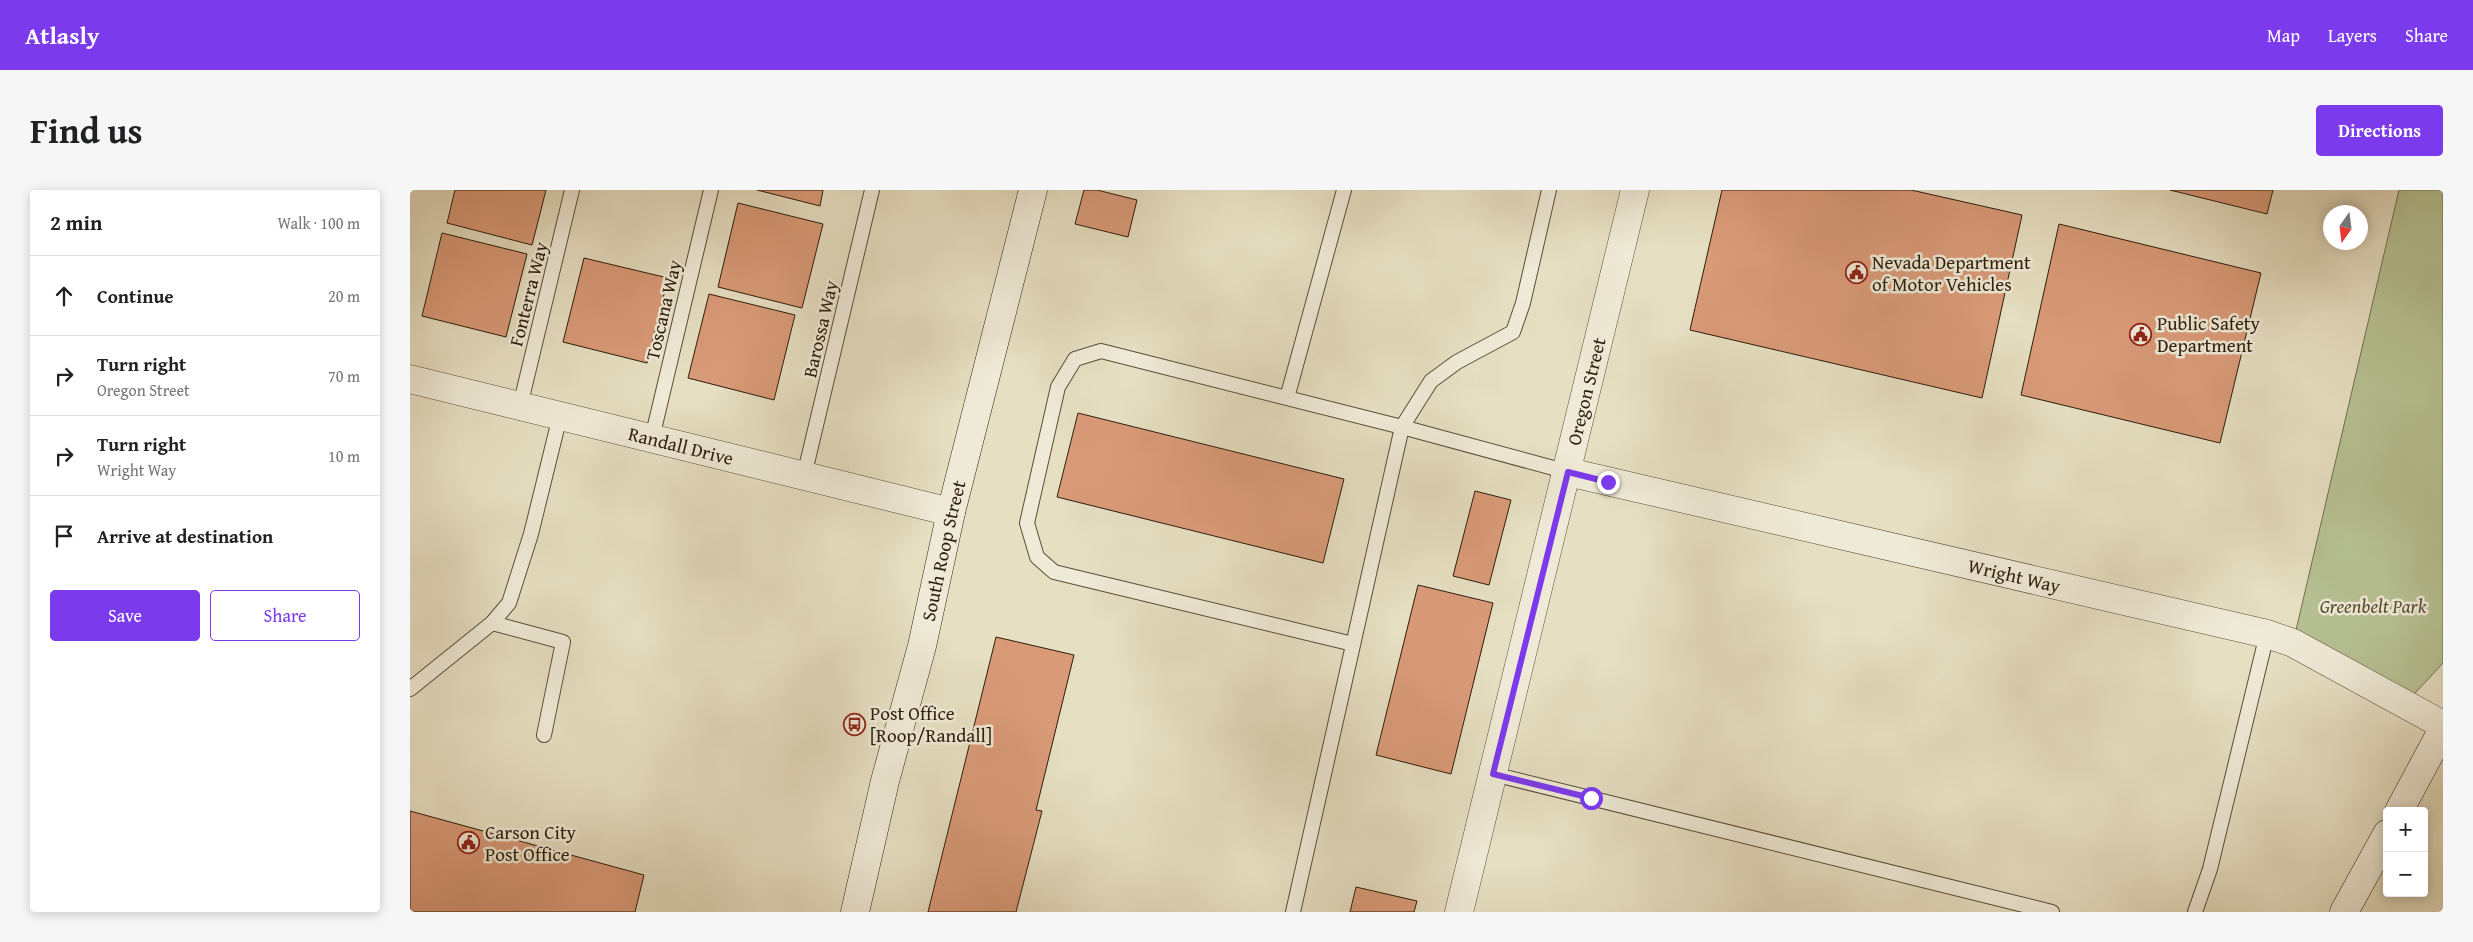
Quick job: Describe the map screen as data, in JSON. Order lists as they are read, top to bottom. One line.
{"streets":{"street":["Oregon Street","Randall Drive","South Roop Street","Wright Way"],"lane":["Fonterra Way","Toscana Way","Barossa Way"]},"crossings":[["Fonterra Way","Randall Drive"],["Toscana Way","Randall Drive"],["Barossa Way","Randall Drive"],["Oregon Street","Wright Way"],["Randall Drive","South Roop Street"]],"parks":["Greenbelt Park"],"places":{"public building":["Nevada Department of Motor Vehicles","Public Safety Department","Carson City Post Office"],"bus stop":["Post Office [Roop/Randall]"]},"north":"bottom","page":{"header":"Atlasly","nav":["Map","Layers","Share"],"title":"Find us","buttons":["Directions",["Save","Share"]],"heading":["2 min","Walk · 100 m"],"list":[["Continue","20 m"],["Turn right","Oregon Street","70 m"],["Turn right","Wright Way","10 m"],"Arrive at destination"],"map_buttons":["+","−"]}}
